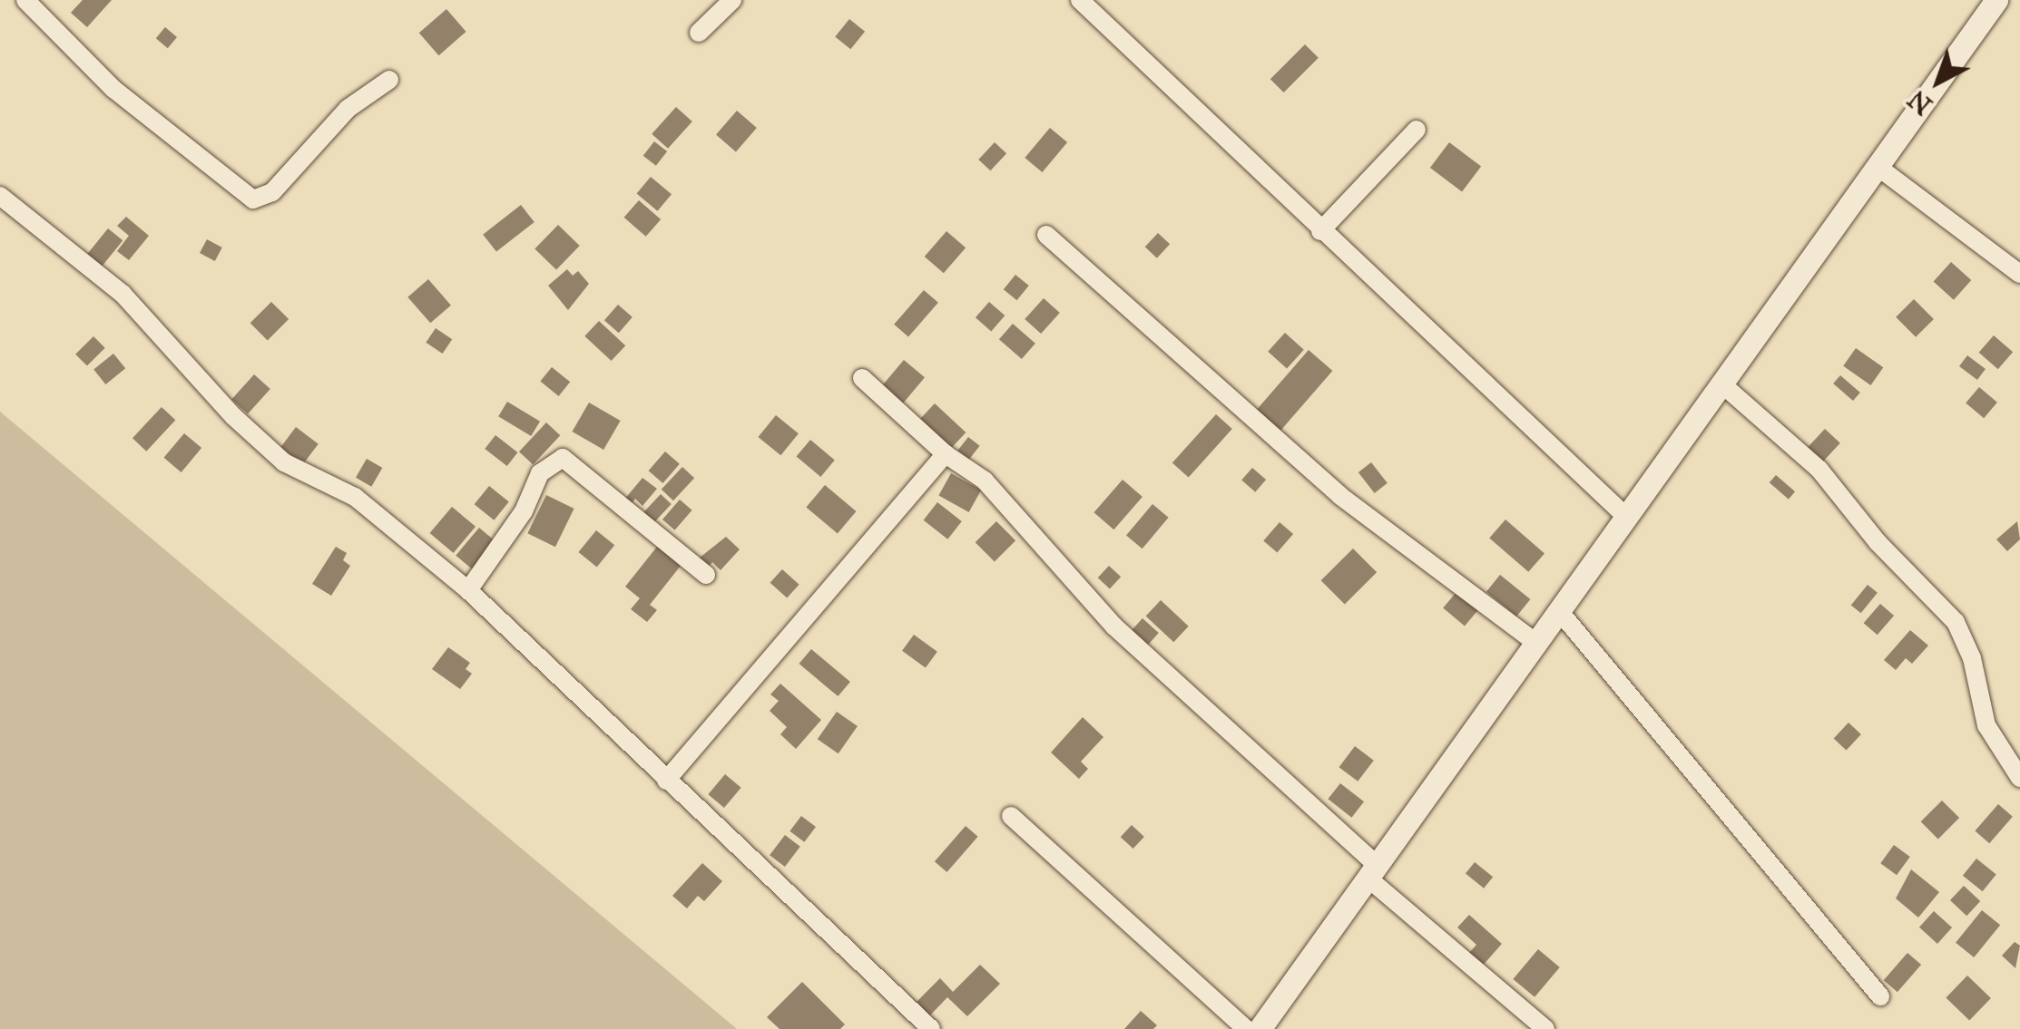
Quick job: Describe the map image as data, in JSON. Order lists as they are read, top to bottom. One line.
{"north":"bottom left"}
